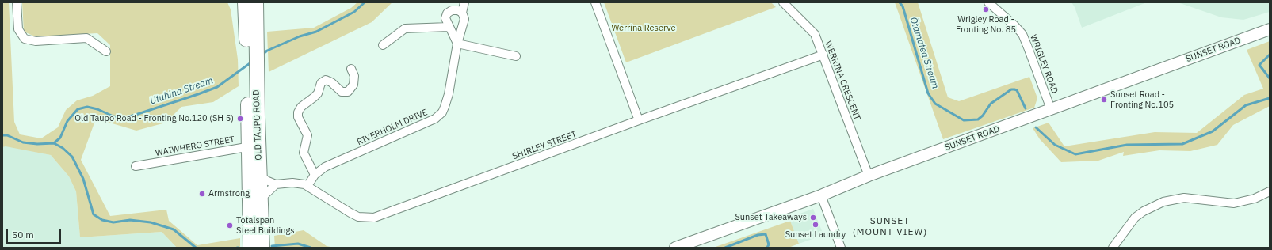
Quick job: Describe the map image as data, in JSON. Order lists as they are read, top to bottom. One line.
{"streets":{"highway":["OLD TAUPO ROAD"],"main road":["SUNSET ROAD"],"street":["WRIGLEY ROAD","WERRINA CRESCENT","RIVERHOLM DRIVE","SHIRLEY STREET","WAIWHERO STREET"]},"crossings":[["SUNSET ROAD","WRIGLEY ROAD"],["SUNSET ROAD","WERRINA CRESCENT"],["WERRINA CRESCENT","SHIRLEY STREET"],["OLD TAUPO ROAD","WAIWHERO STREET"],["RIVERHOLM DRIVE","SHIRLEY STREET"]],"districts":["SUNSET (MOUNT VIEW)"],"water":["Ōtamatea Stream","Utuhina Stream"],"parks":["Werrina Reserve"],"places":["Wrigley Road - Fronting No. 85","Sunset Road - Fronting No.105","Old Taupo Road - Fronting No.120 (SH 5)","Armstrong","Sunset Takeaways","Sunset Laundry","Totalspan Steel Buildings"],"scale_bar":"50 m"}
